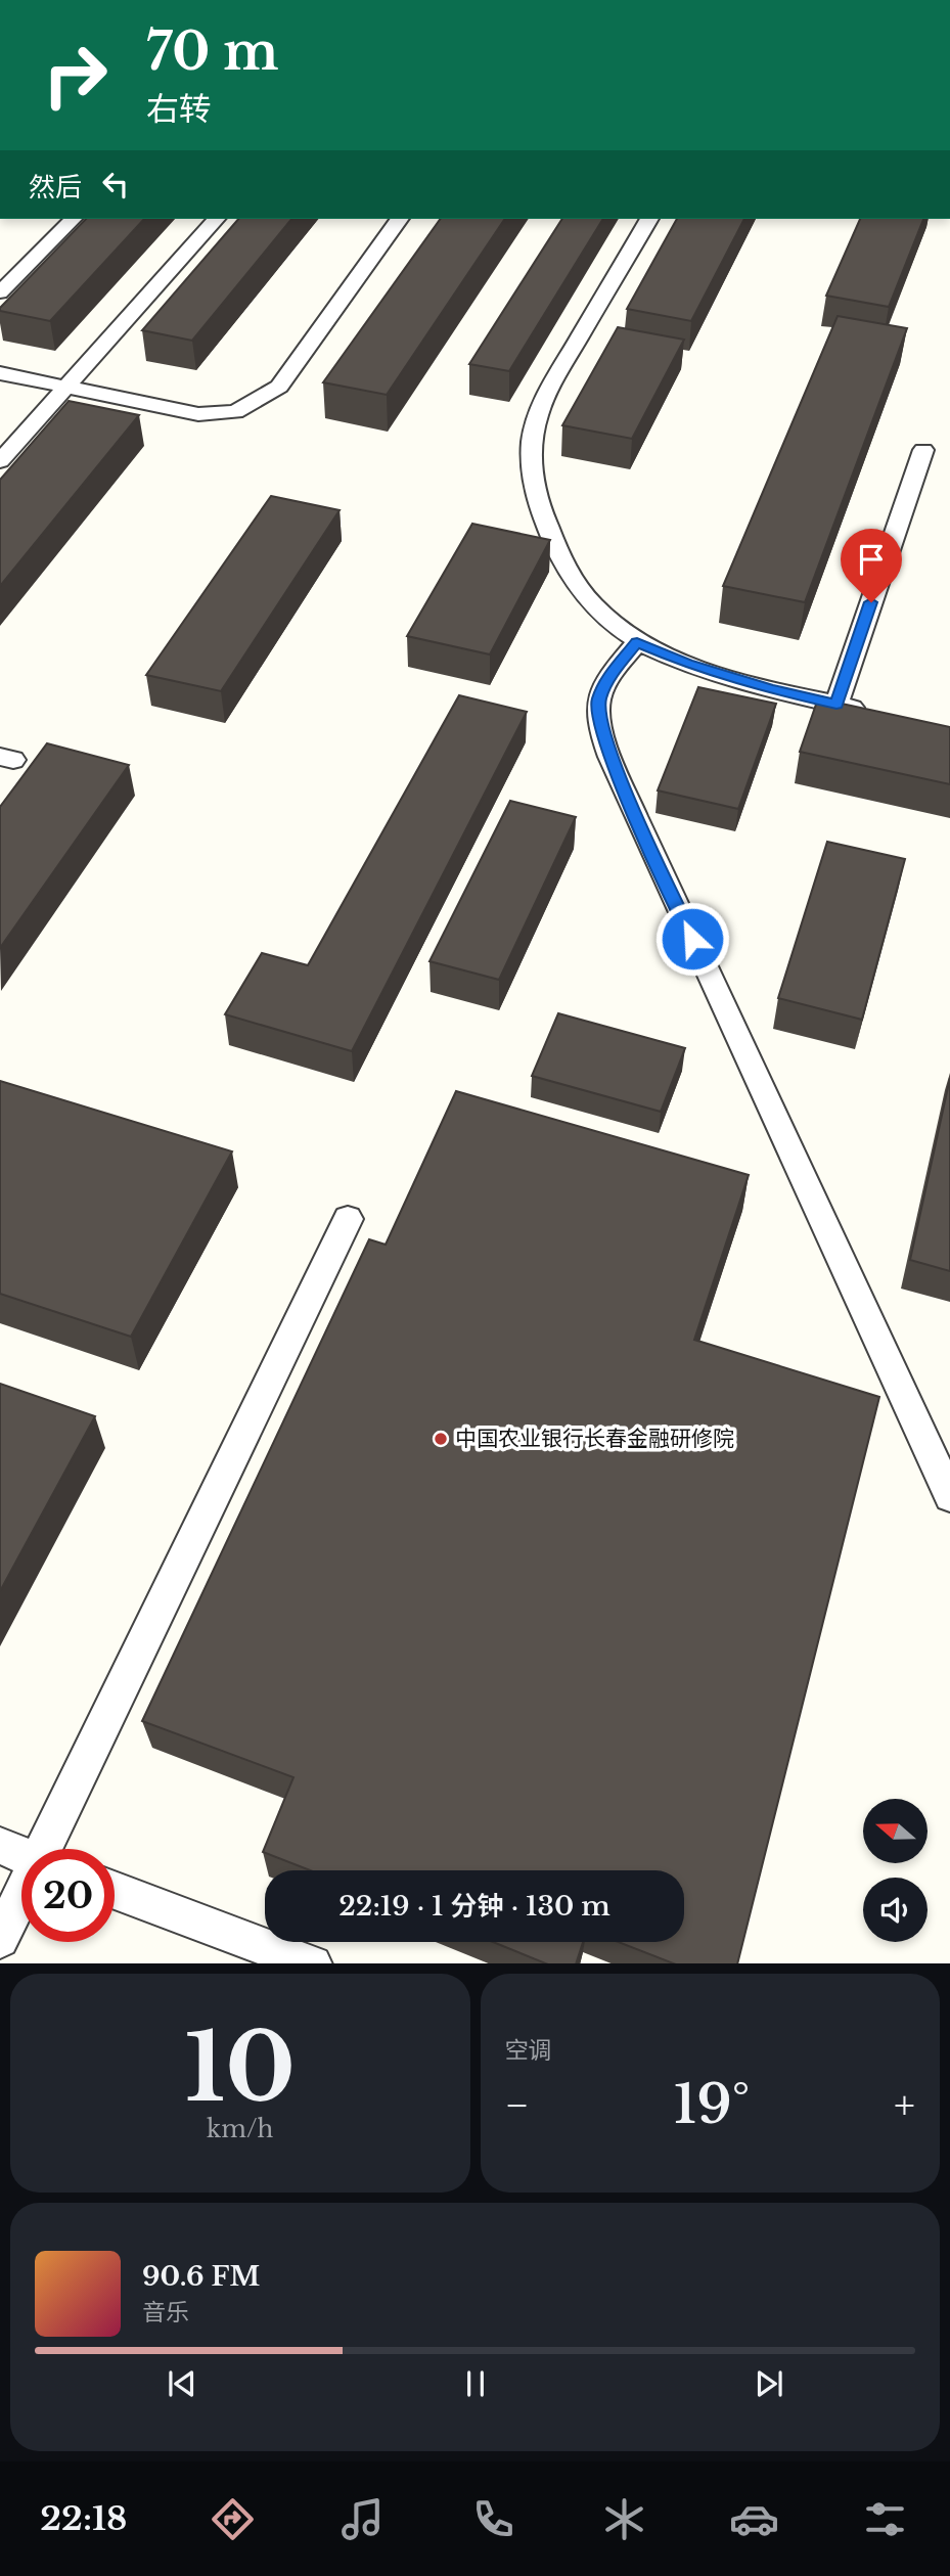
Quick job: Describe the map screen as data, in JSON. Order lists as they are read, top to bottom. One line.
{"places":["中国农业银行长春金融研修院"],"north":"left","page":{"turn":["70 m","右转"],"then":"然后","limit":"20","trip":"22:19 · 1 分钟 · 130 m","tile":[["10","km/h"],"空调"],"heat":["−","19°","+"],"song":["90.6 FM","音乐"],"tabs":"22:18"}}
